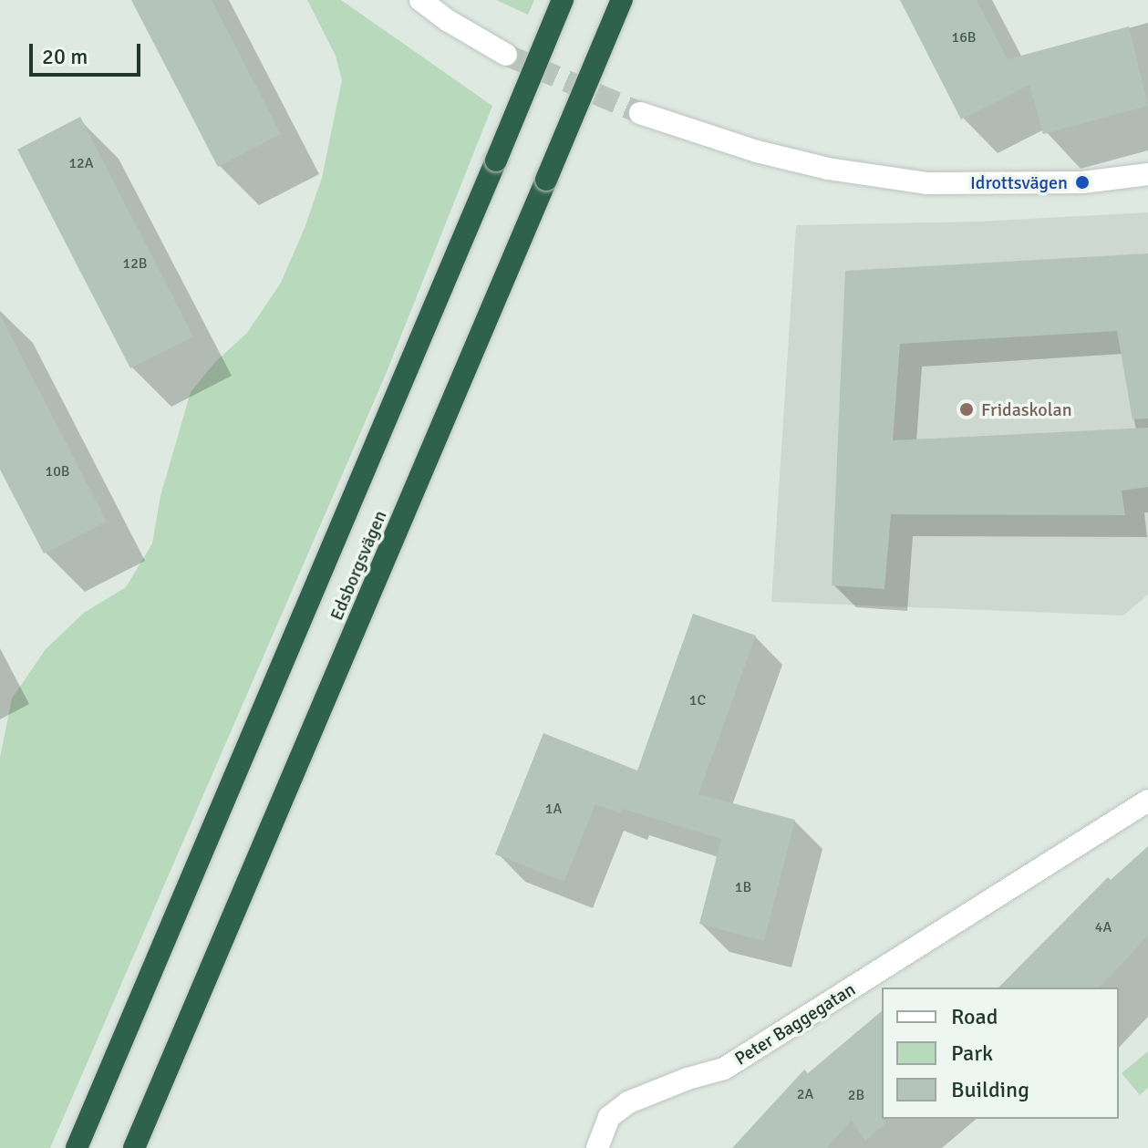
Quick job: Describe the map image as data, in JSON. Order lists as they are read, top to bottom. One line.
{"streets":{"highway":["Edsborgsvägen"],"street":["Peter Baggegatan"]},"places":["Idrottsvägen","Fridaskolan"],"house_numbers":["16B","12A","12B","10B","1C","1A","1B","4A","2A","2B"],"legend":["Road","Park","Building"],"scale_bar":"20 m"}
